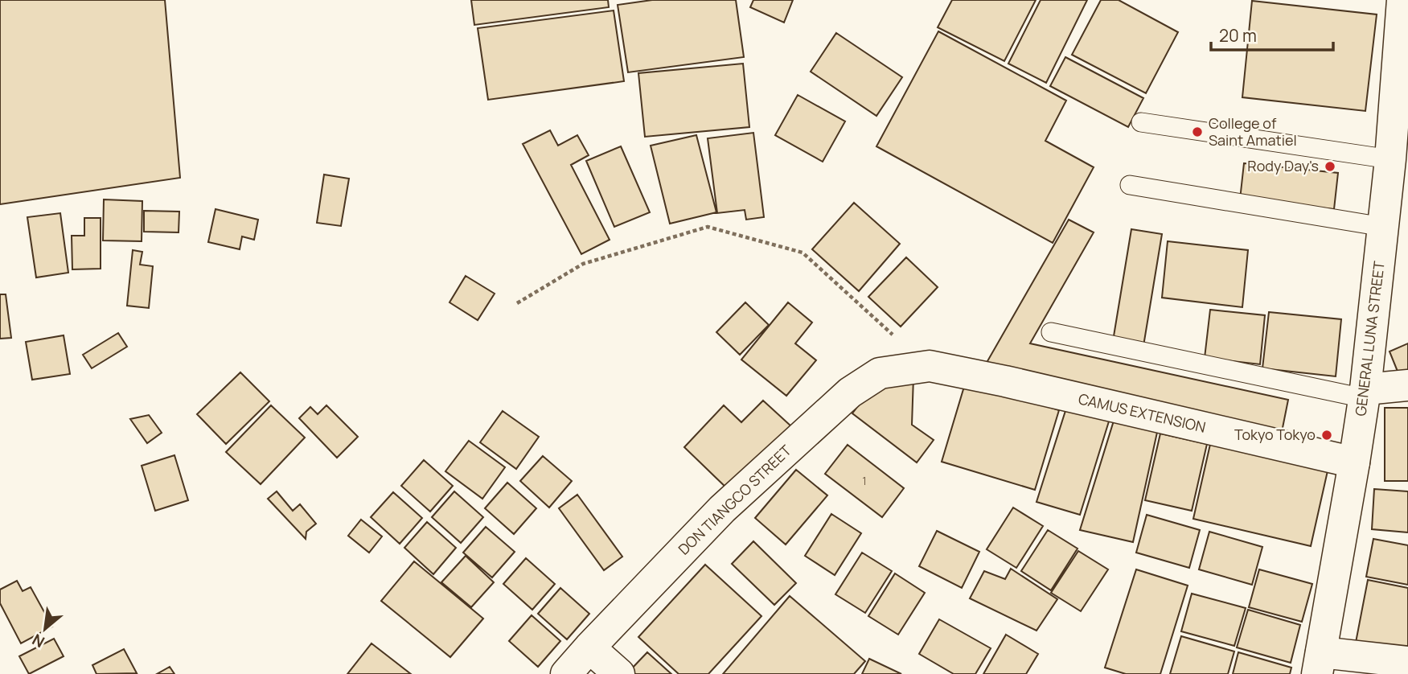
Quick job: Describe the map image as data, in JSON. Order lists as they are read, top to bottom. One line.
{"streets":{"street":["GENERAL LUNA STREET","CAMUS EXTENSION","DON TIANGCO STREET"]},"crossings":[["GENERAL LUNA STREET","CAMUS EXTENSION"],["CAMUS EXTENSION","DON TIANGCO STREET"]],"places":["College of Saint Amatiel","Rody Day's","Tokyo Tokyo"],"house_numbers":["1"],"scale_bar":"20 m","north":"bottom left"}
